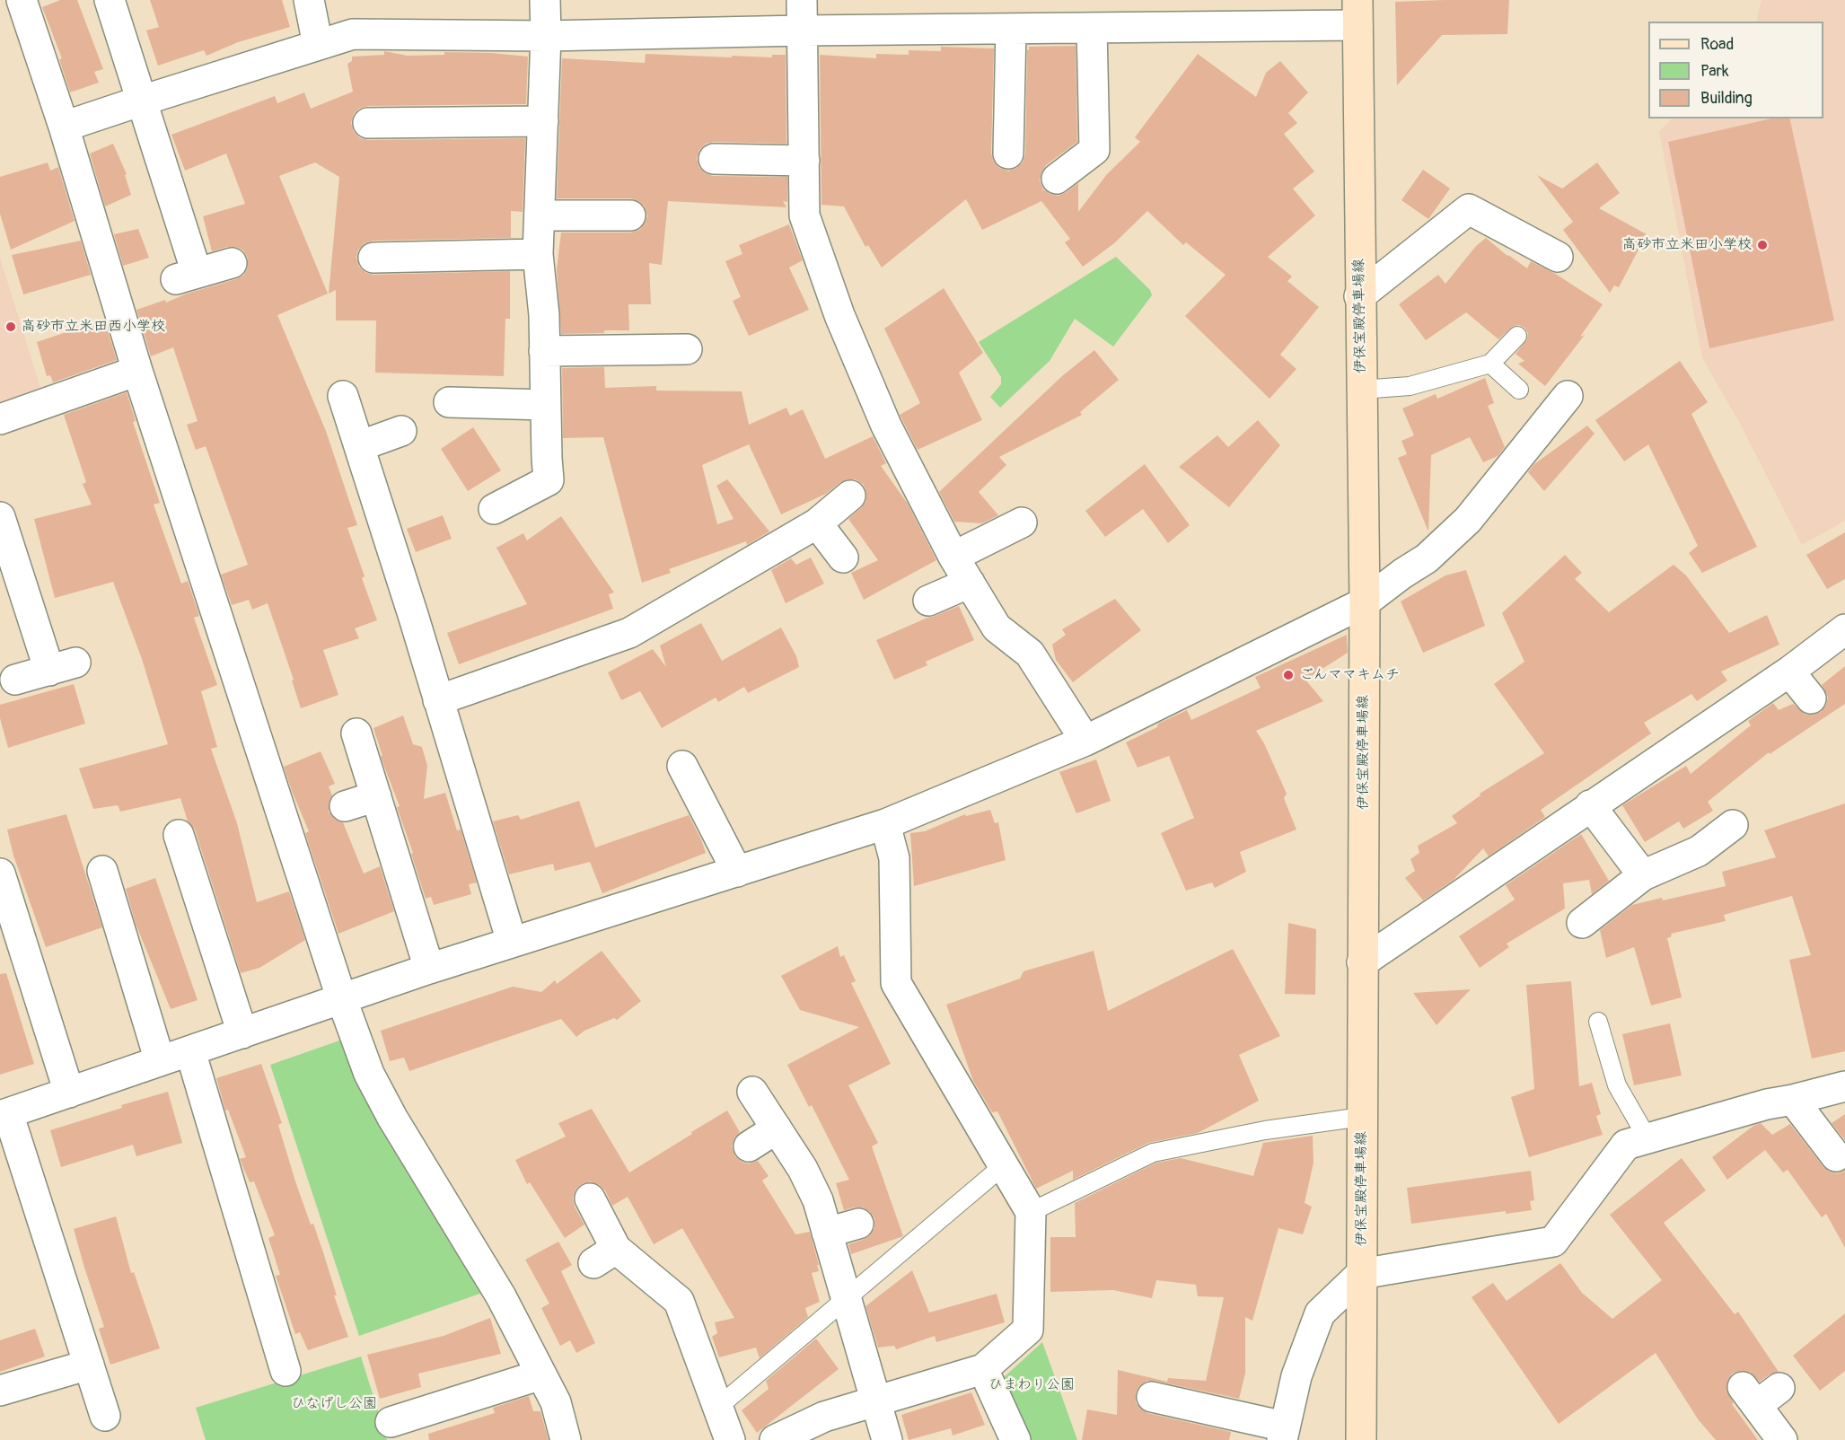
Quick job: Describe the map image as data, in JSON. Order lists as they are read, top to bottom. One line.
{"streets":{"main road":["伊保宝殿停車場線"]},"parks":["ひまわり公園","ひなげし公園"],"places":["高砂市立米田小学校","高砂市立米田西小学校","ごんママキムチ"],"legend":["Road","Park","Building"]}
